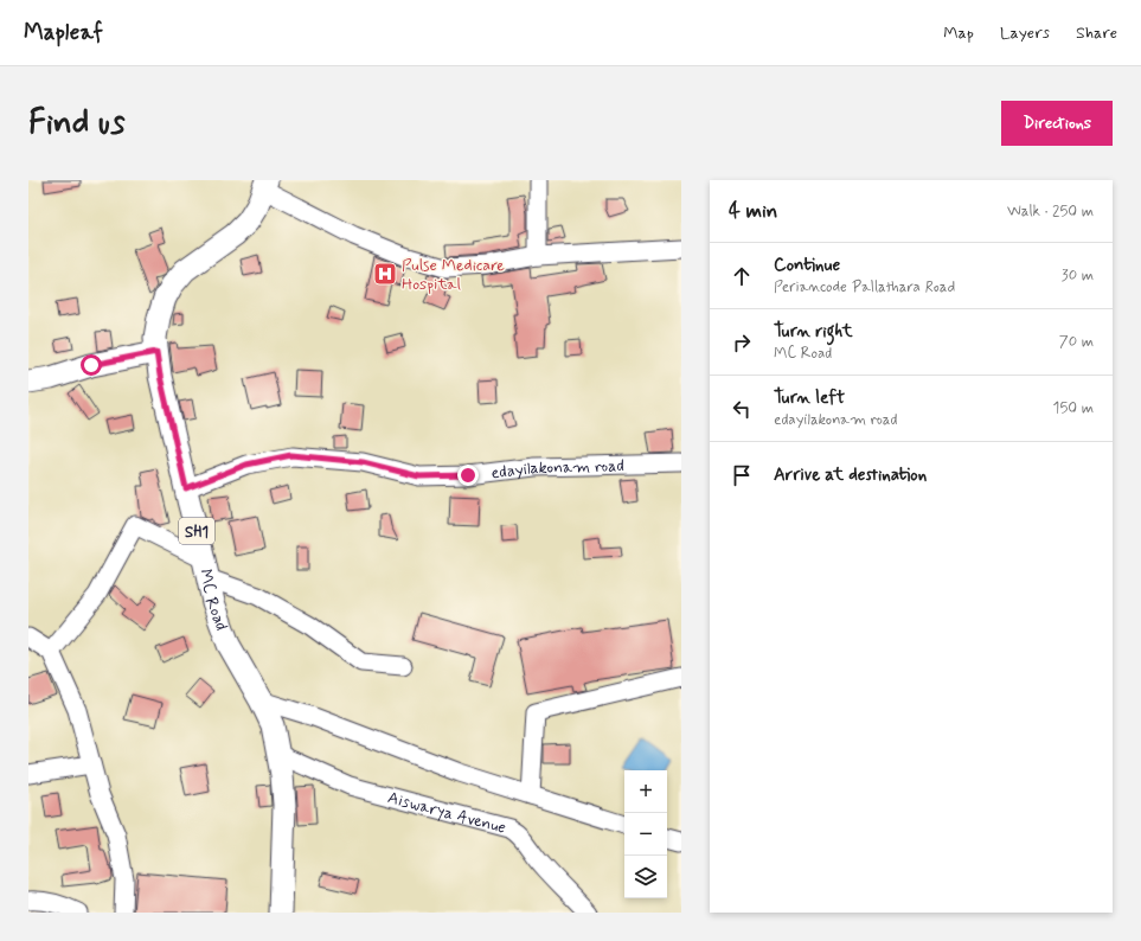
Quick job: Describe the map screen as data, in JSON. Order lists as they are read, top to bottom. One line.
{"streets":{"main road":["SH1","MC Road"],"street":["edayilakonam road","Aiswarya Avenue"]},"crossings":[["edayilakonam road","MC Road"],["MC Road","Aiswarya Avenue"]],"places":{"hospital":["Pulse Medicare Hospital"]},"page":{"header":"Mapleaf","nav":["Map","Layers","Share"],"buttons":"Directions","title":"Find us","heading":["4 min","Walk · 250 m"],"list":[["Continue","Periancode Pallathara Road","30 m"],["Turn right","MC Road","70 m"],["Turn left","edayilakonam road","150 m"],"Arrive at destination"],"map_buttons":["+","−"]}}
